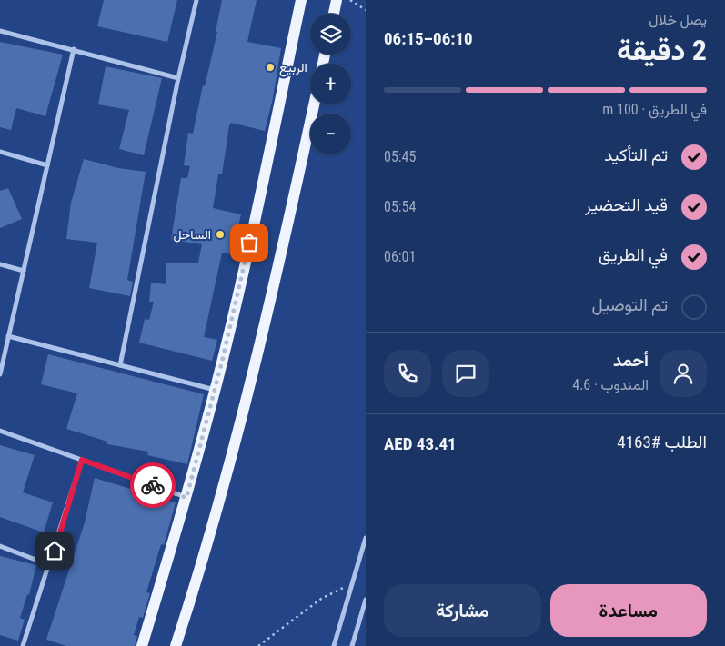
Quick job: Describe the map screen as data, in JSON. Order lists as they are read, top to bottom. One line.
{"places":["الربيع","الساحل"],"page":{"heading":["2 دقيقة","يصل خلال","06:10–06:15"],"panel":["أحمد","المندوب · 4.6","الطلب #4163","AED 43.41"],"map_buttons":["+","−"],"bar":"في الطريق · 100 m","list":[["تم التأكيد","05:45"],["قيد التحضير","05:54"],["في الطريق","06:01"],"تم التوصيل"],"buttons":["مساعدة","مشاركة"]}}
